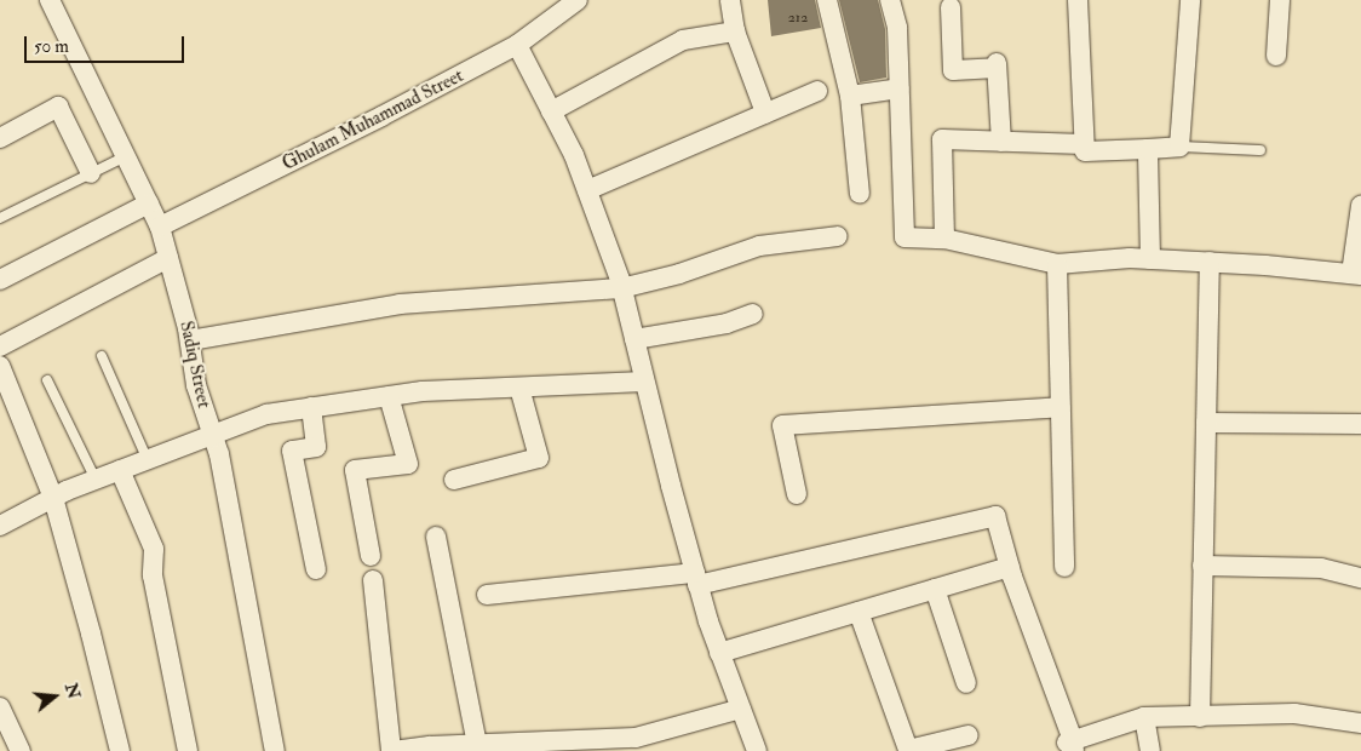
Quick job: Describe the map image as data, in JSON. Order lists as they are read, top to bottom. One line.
{"streets":{"street":["Ghulam Muhammad Street","Sadiq Street"]},"crossings":[["Ghulam Muhammad Street","Sadiq Street"]],"house_numbers":["212"],"scale_bar":"50 m","north":"right"}
